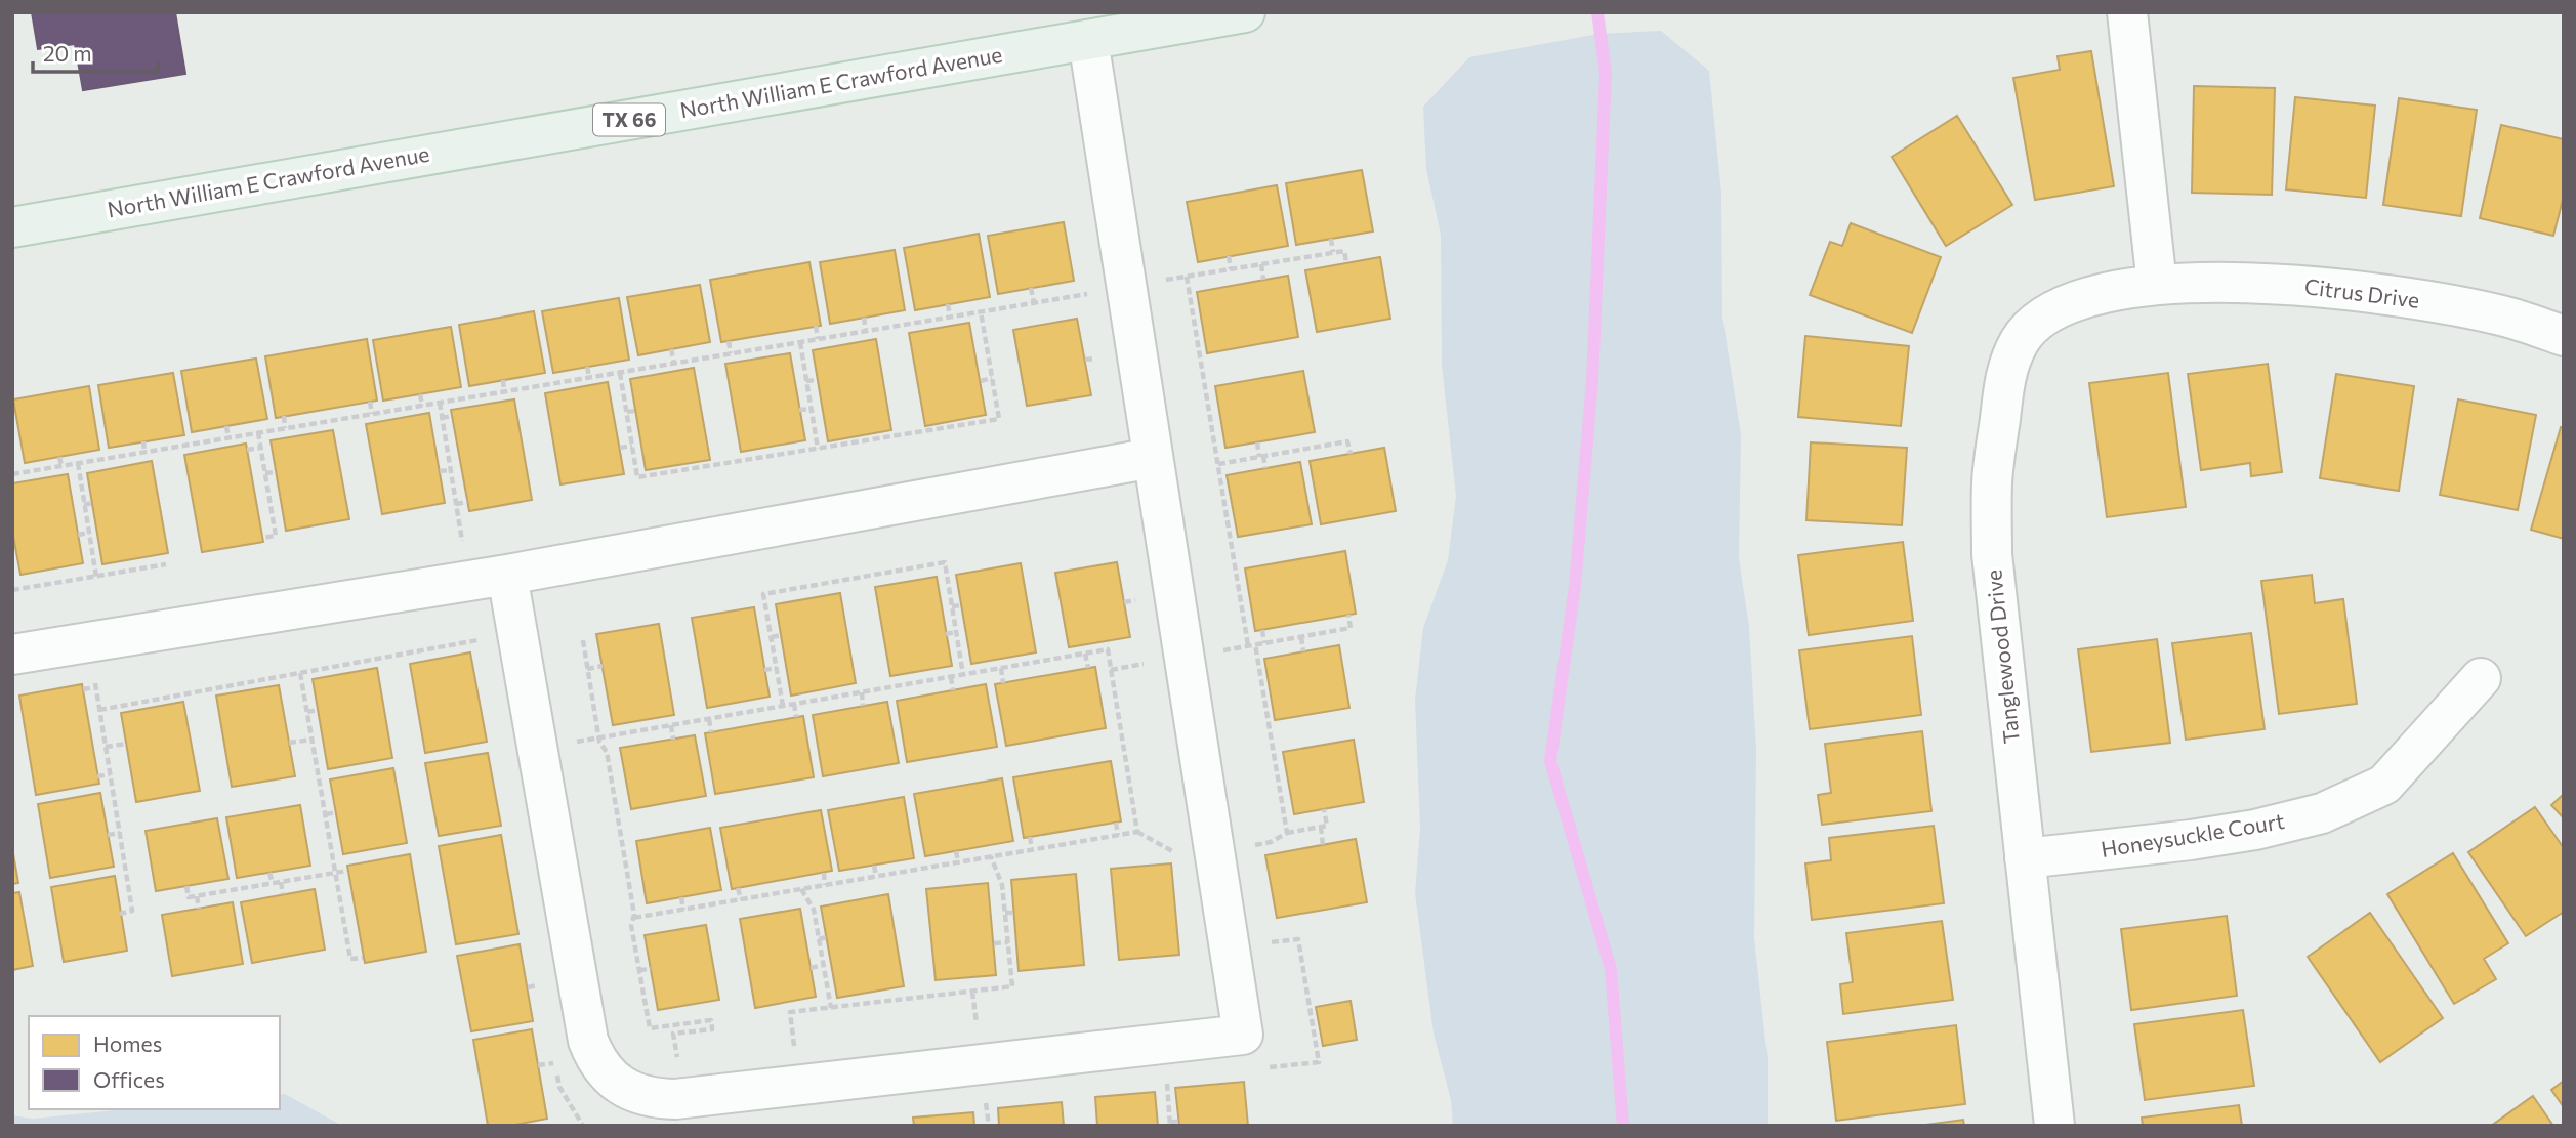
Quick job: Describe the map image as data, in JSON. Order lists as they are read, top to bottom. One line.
{"streets":{"main road":["North William E Crawford Avenue","TX 66"],"street":["Citrus Drive","Tanglewood Drive","Honeysuckle Court"]},"crossings":[["Citrus Drive","Tanglewood Drive"],["Tanglewood Drive","Honeysuckle Court"]],"legend":["Homes","Offices"],"scale_bar":"20 m"}
